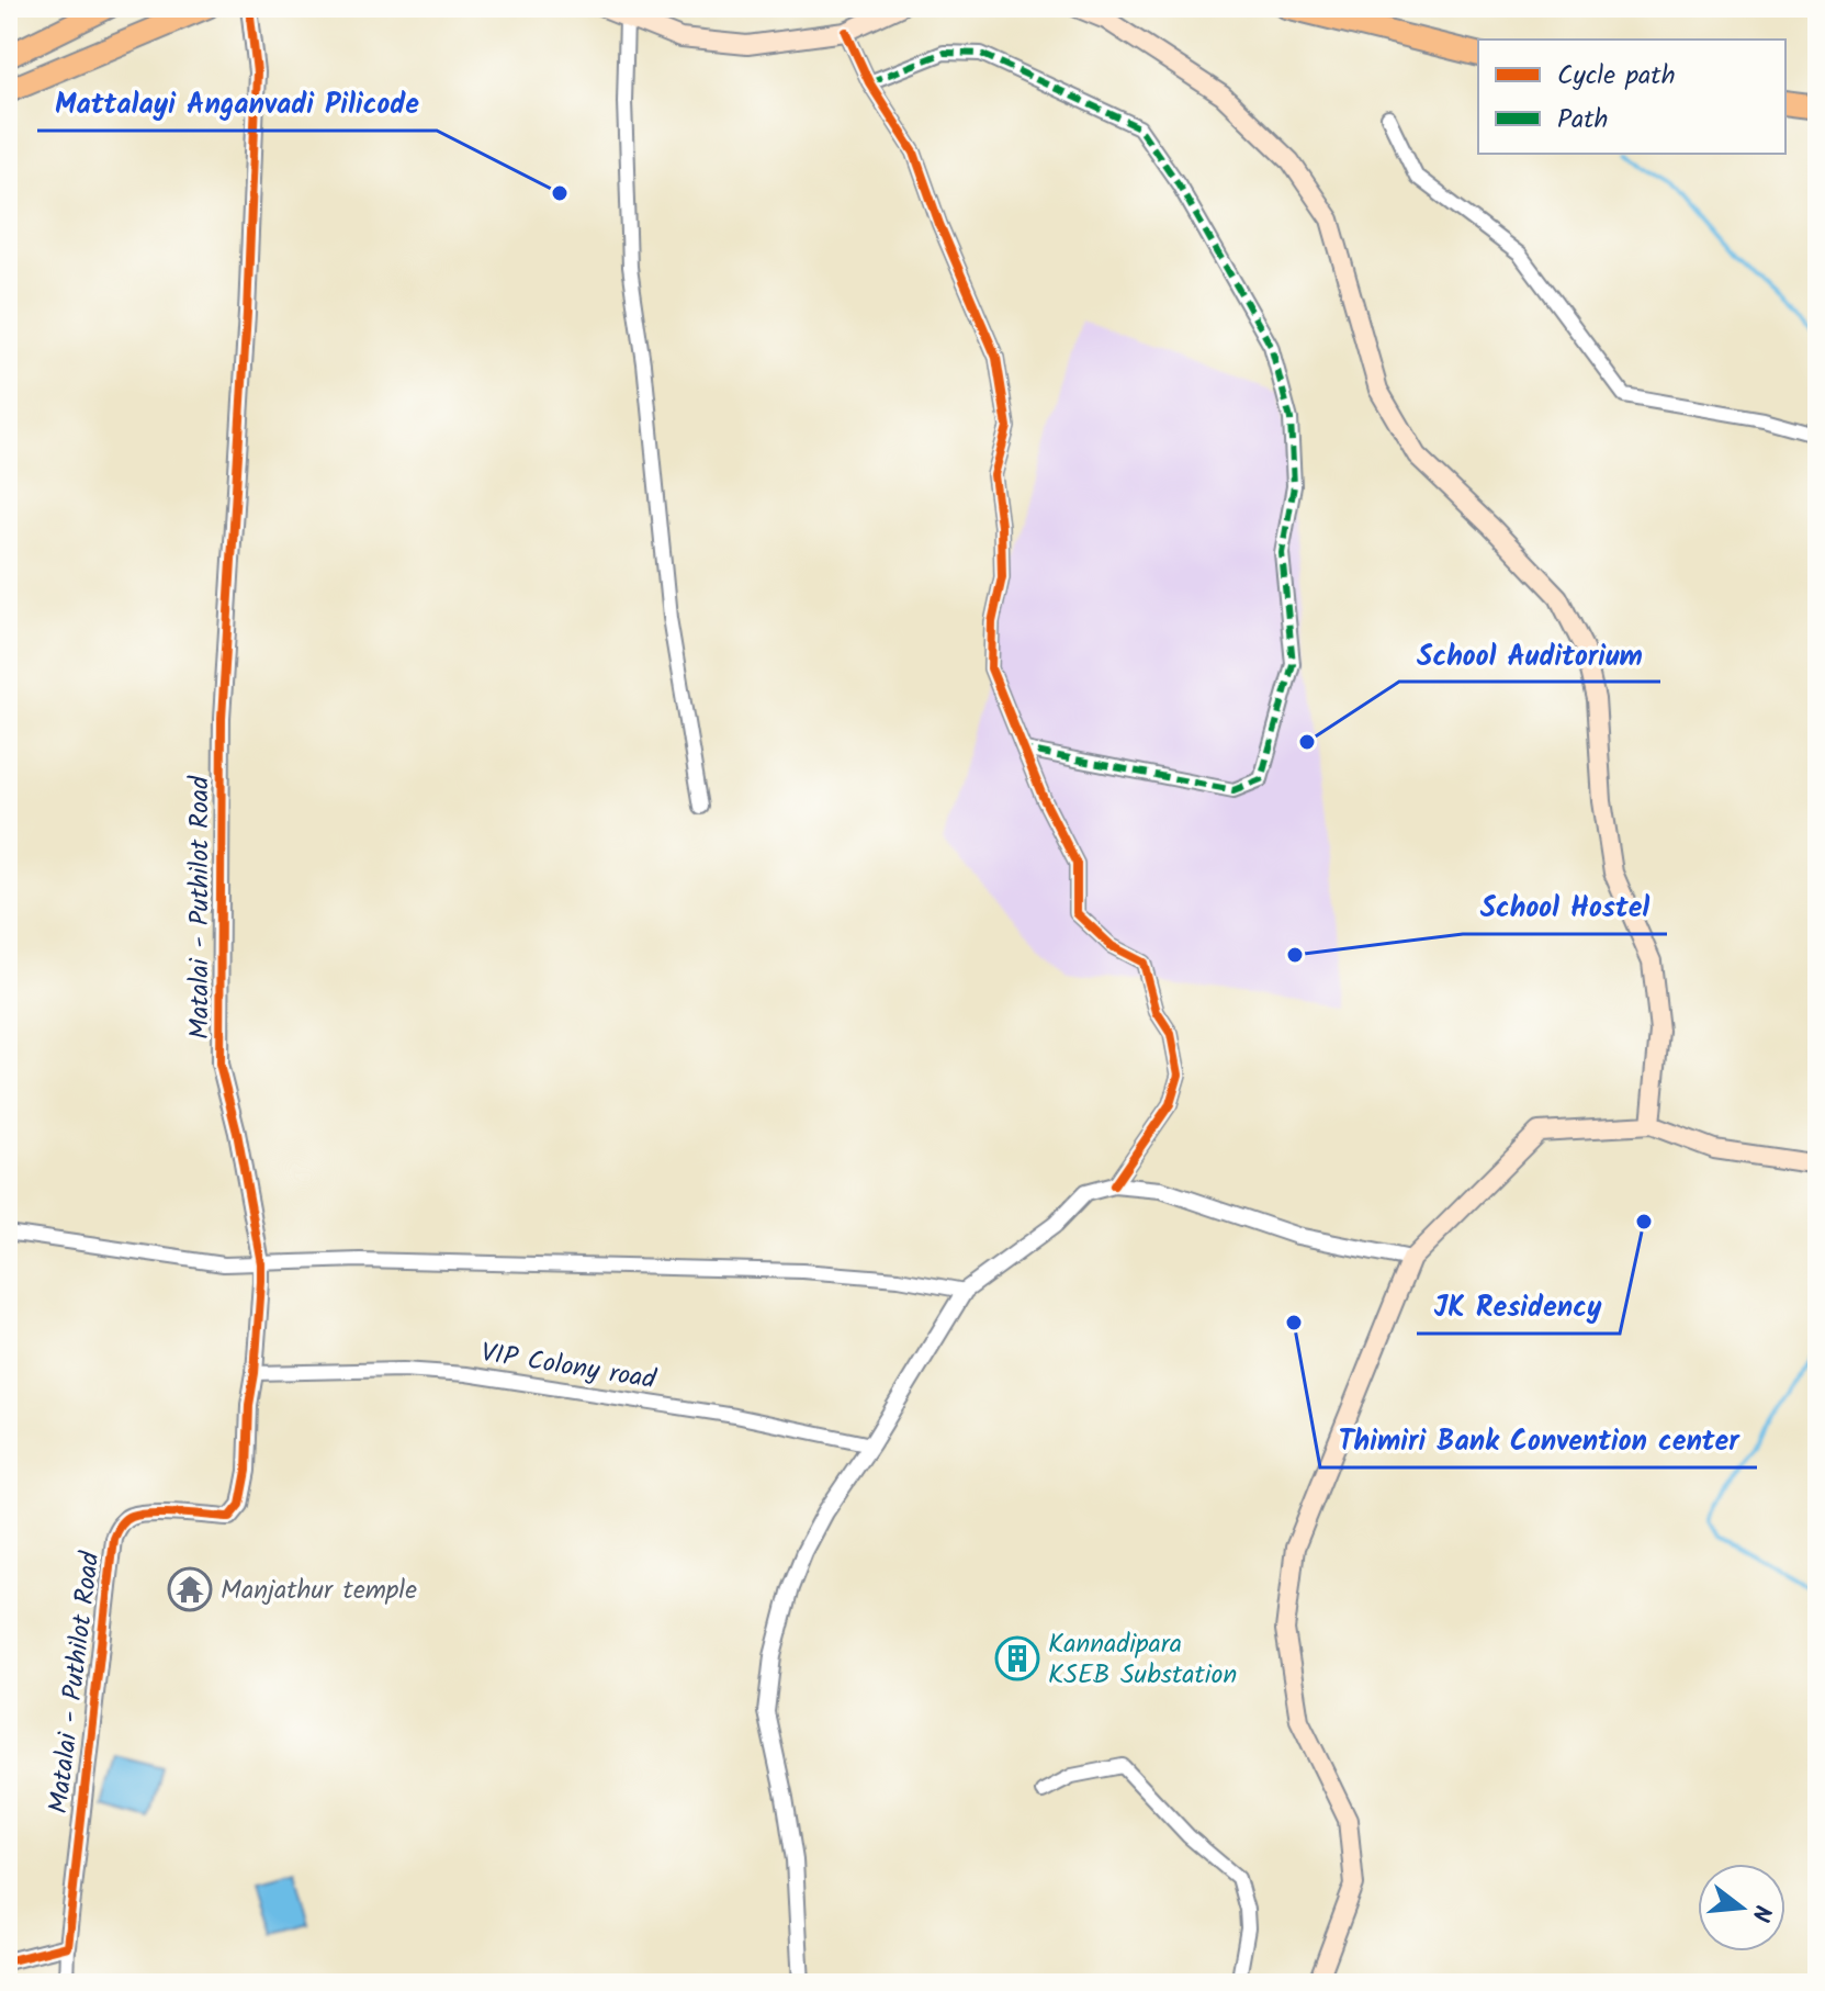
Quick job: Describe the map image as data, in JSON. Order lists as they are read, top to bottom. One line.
{"streets":{"street":["Matalai - Puthilot Road","VIP Colony road"]},"crossings":[["Matalai - Puthilot Road","VIP Colony road"]],"places":{"other":["Mattalayi Anganvadi Pilicode","School Auditorium","School Hostel","JK Residency","Thimiri Bank Convention center"],"temple":["Manjathur temple"],"building":["Kannadipara KSEB Substation"]},"legend":["Cycle path","Path"],"north":"right"}
